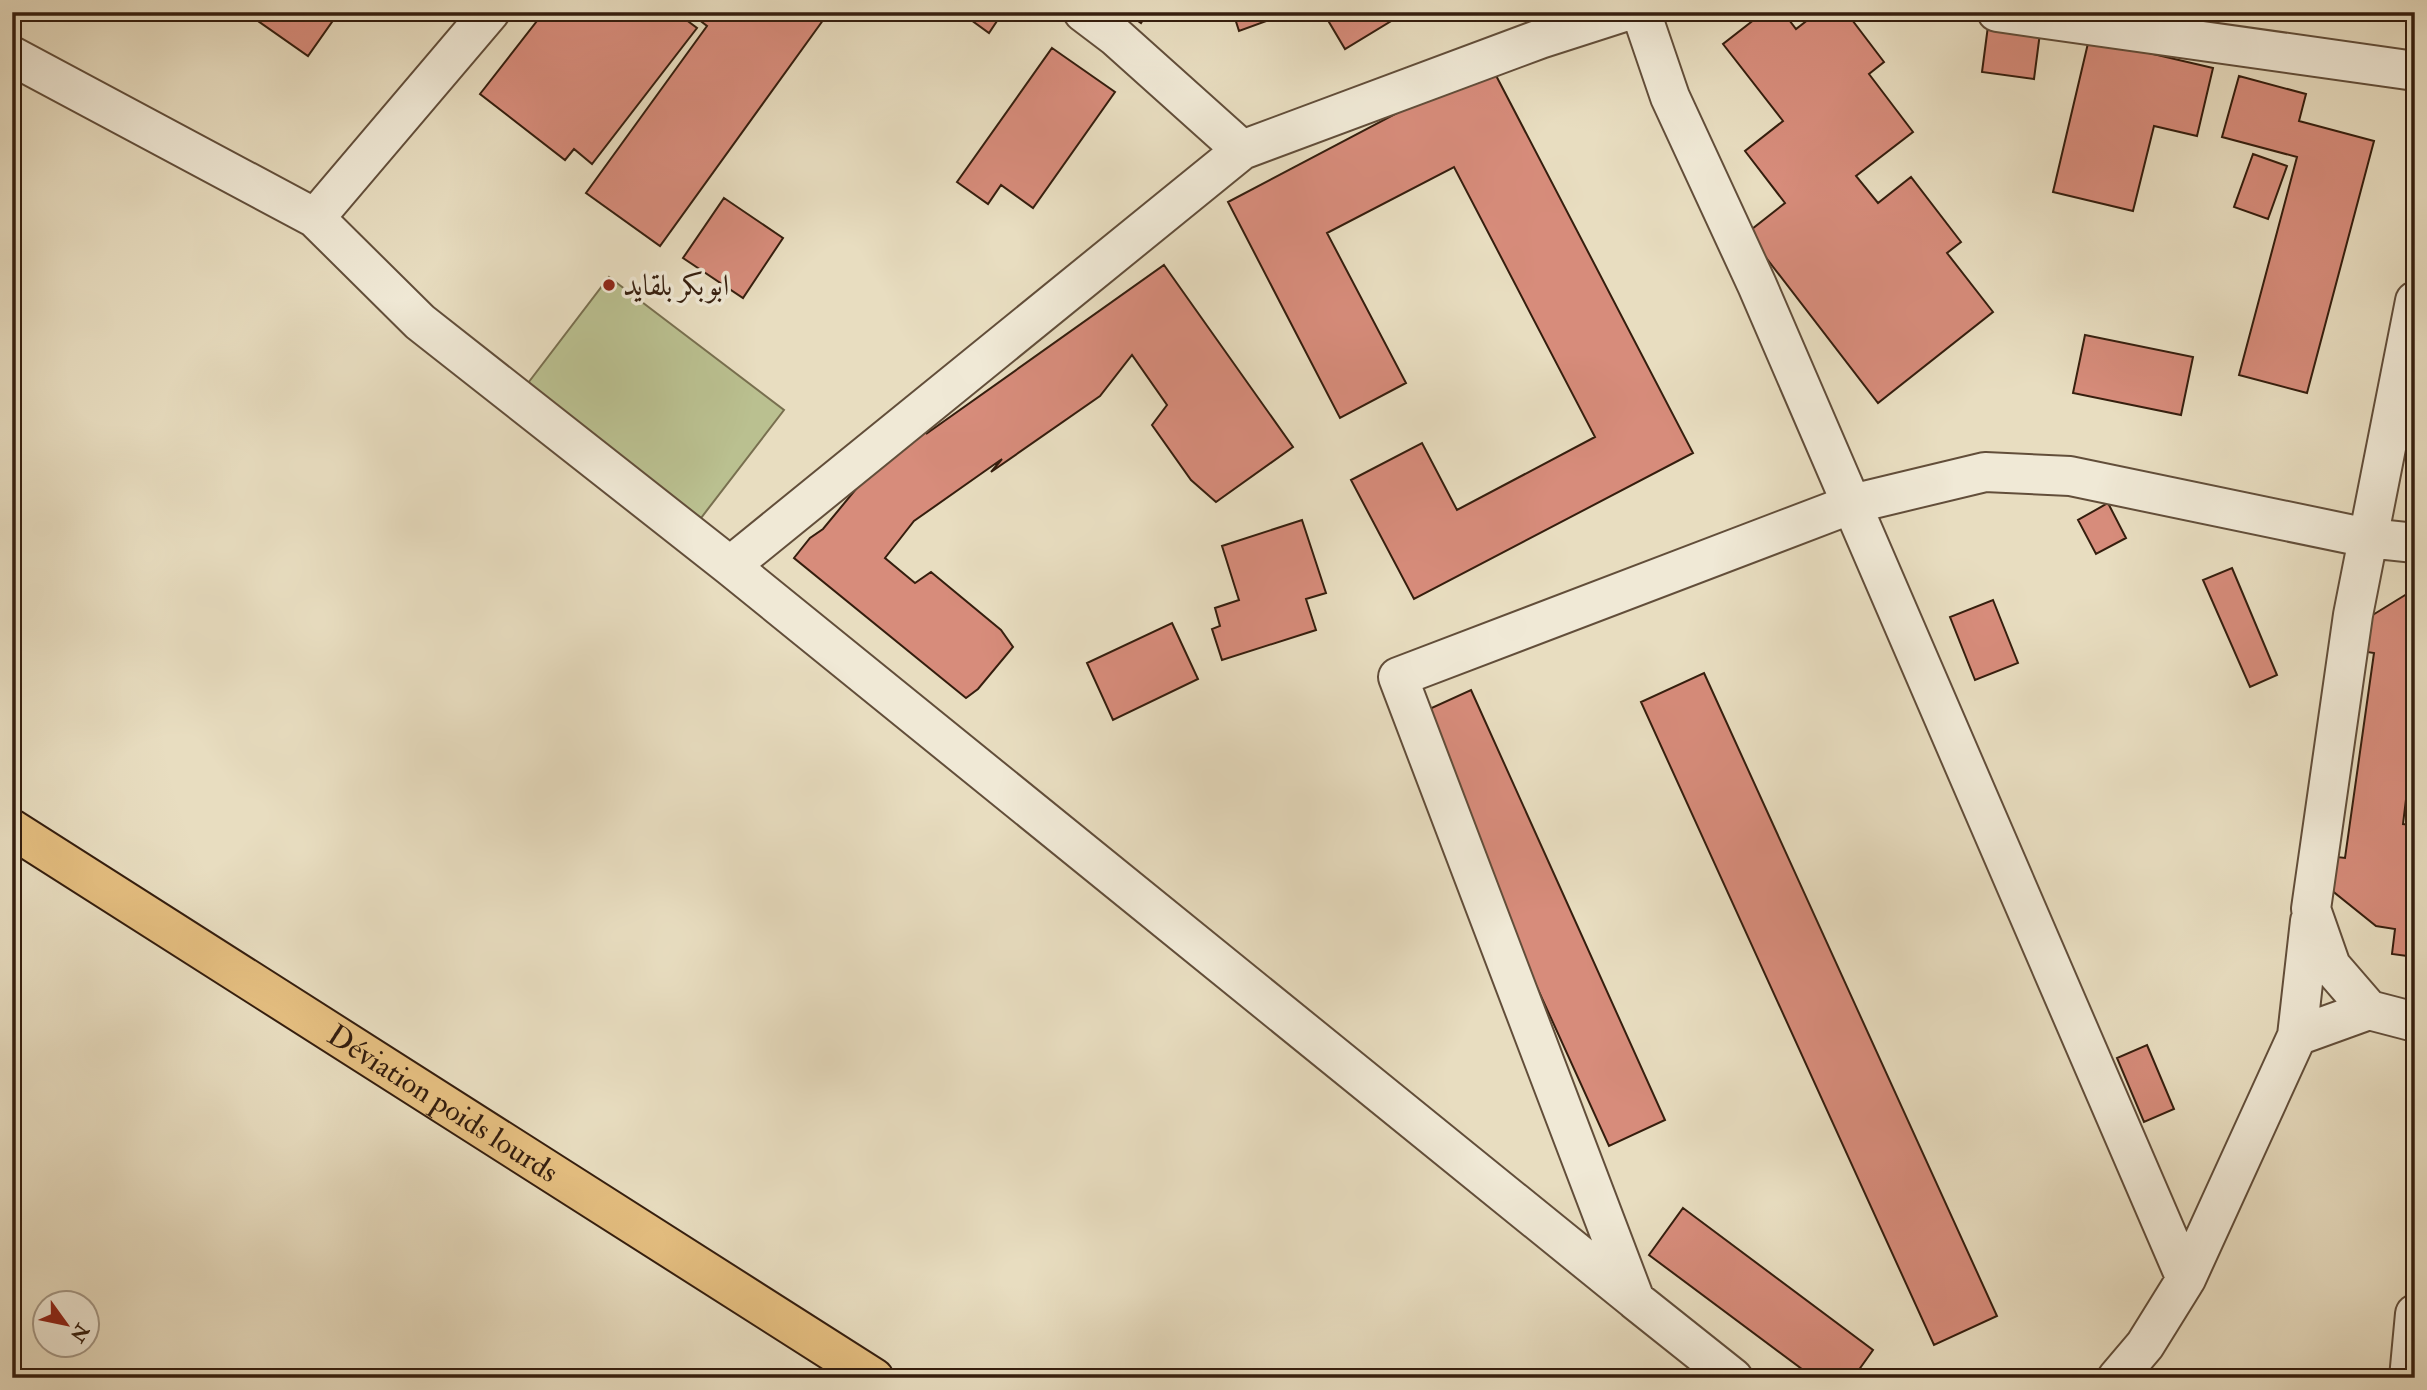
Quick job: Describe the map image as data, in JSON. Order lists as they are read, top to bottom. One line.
{"streets":{"main road":["Déviation poids lourds"]},"places":["ابوبكر بلقايد"],"north":"bottom right"}
